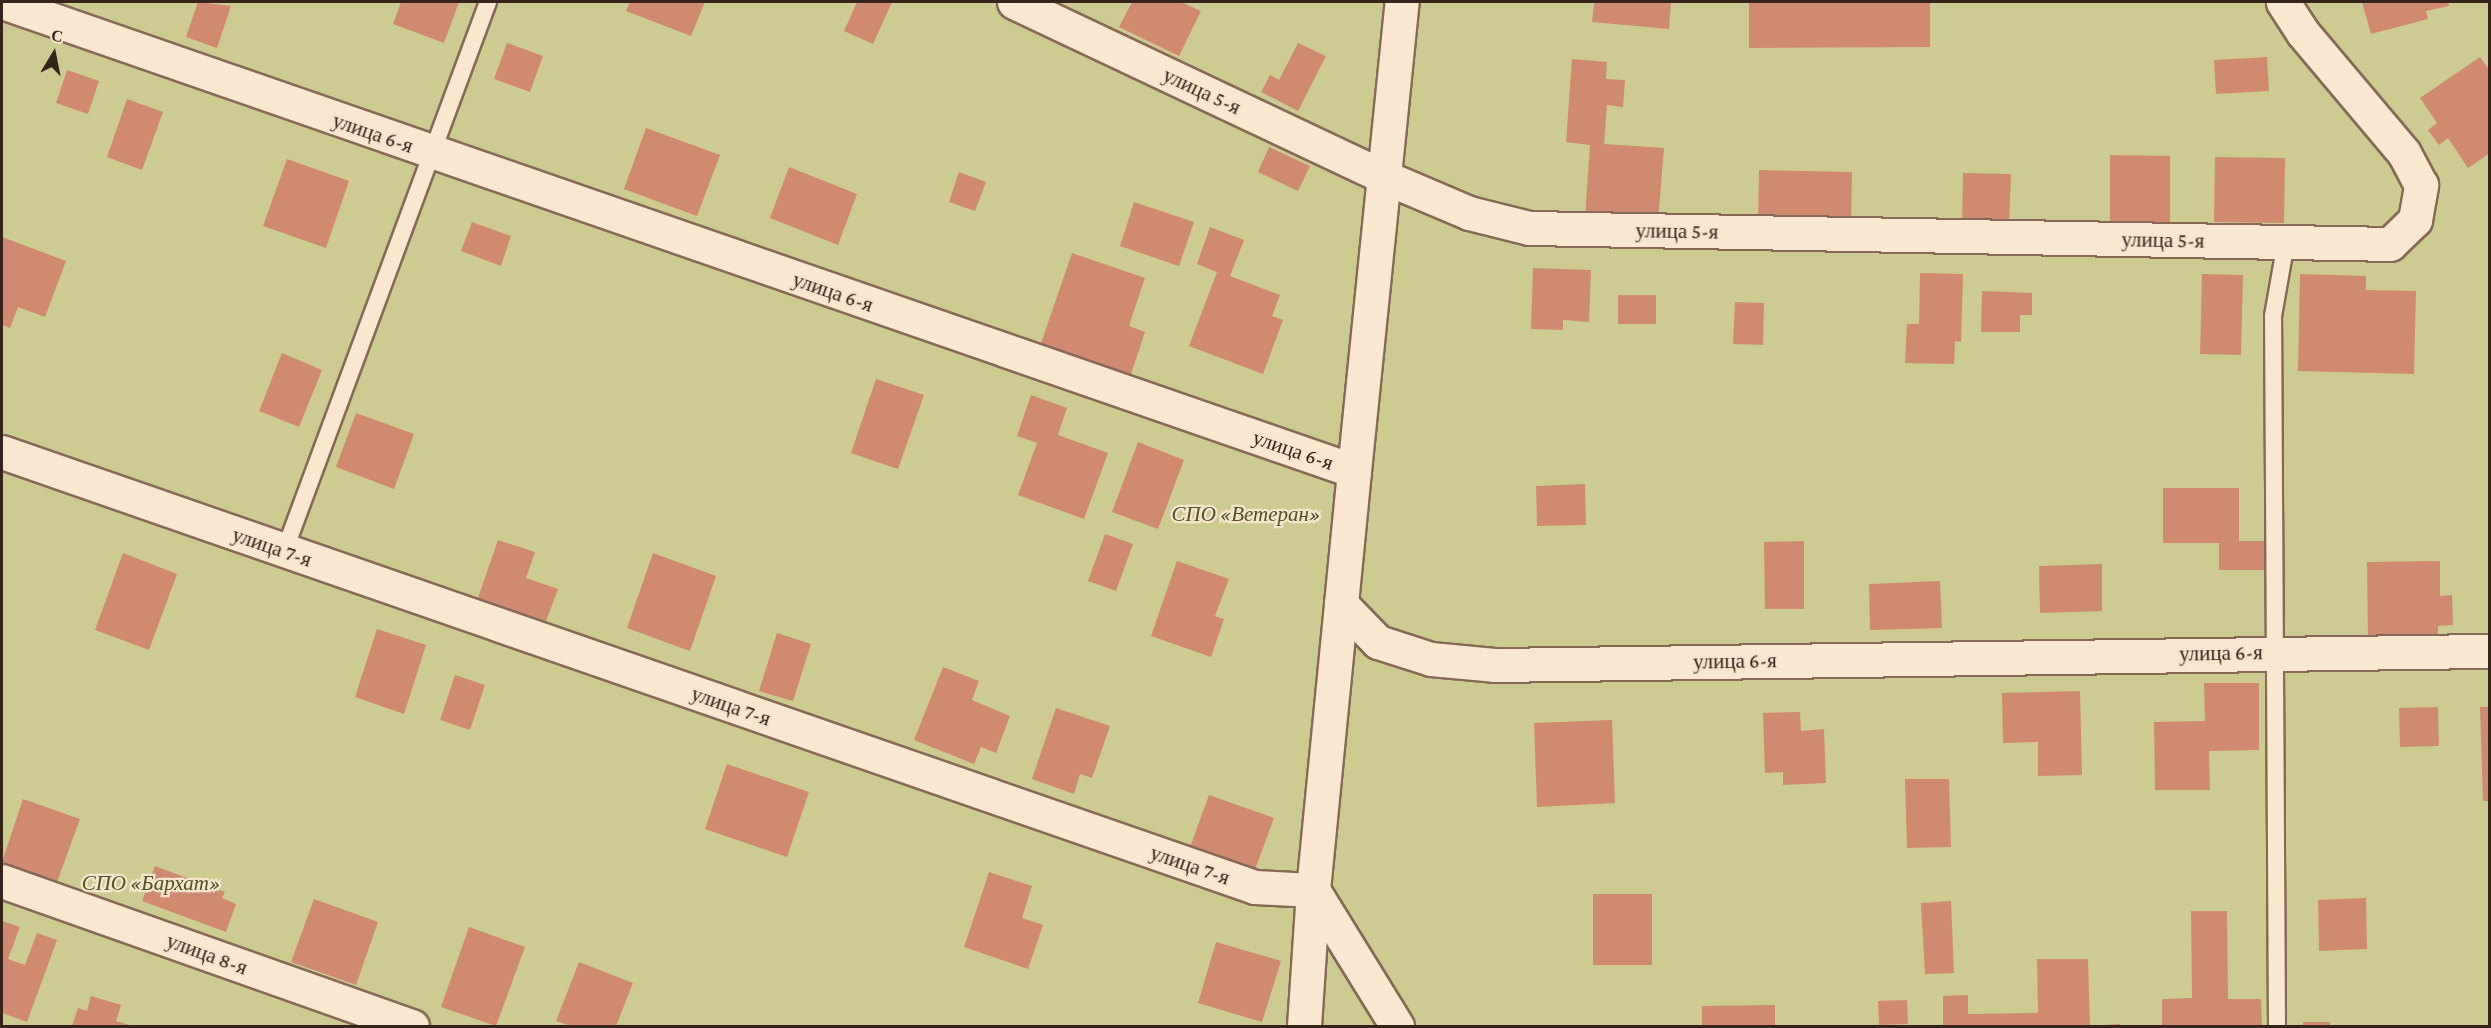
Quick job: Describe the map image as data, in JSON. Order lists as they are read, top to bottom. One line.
{"streets":{"street":["улица 5-я","улица 6-я","улица 7-я","улица 8-я"]},"parks":["СПО «Ветеран»","СПО «Бархат»"],"north":"top"}
